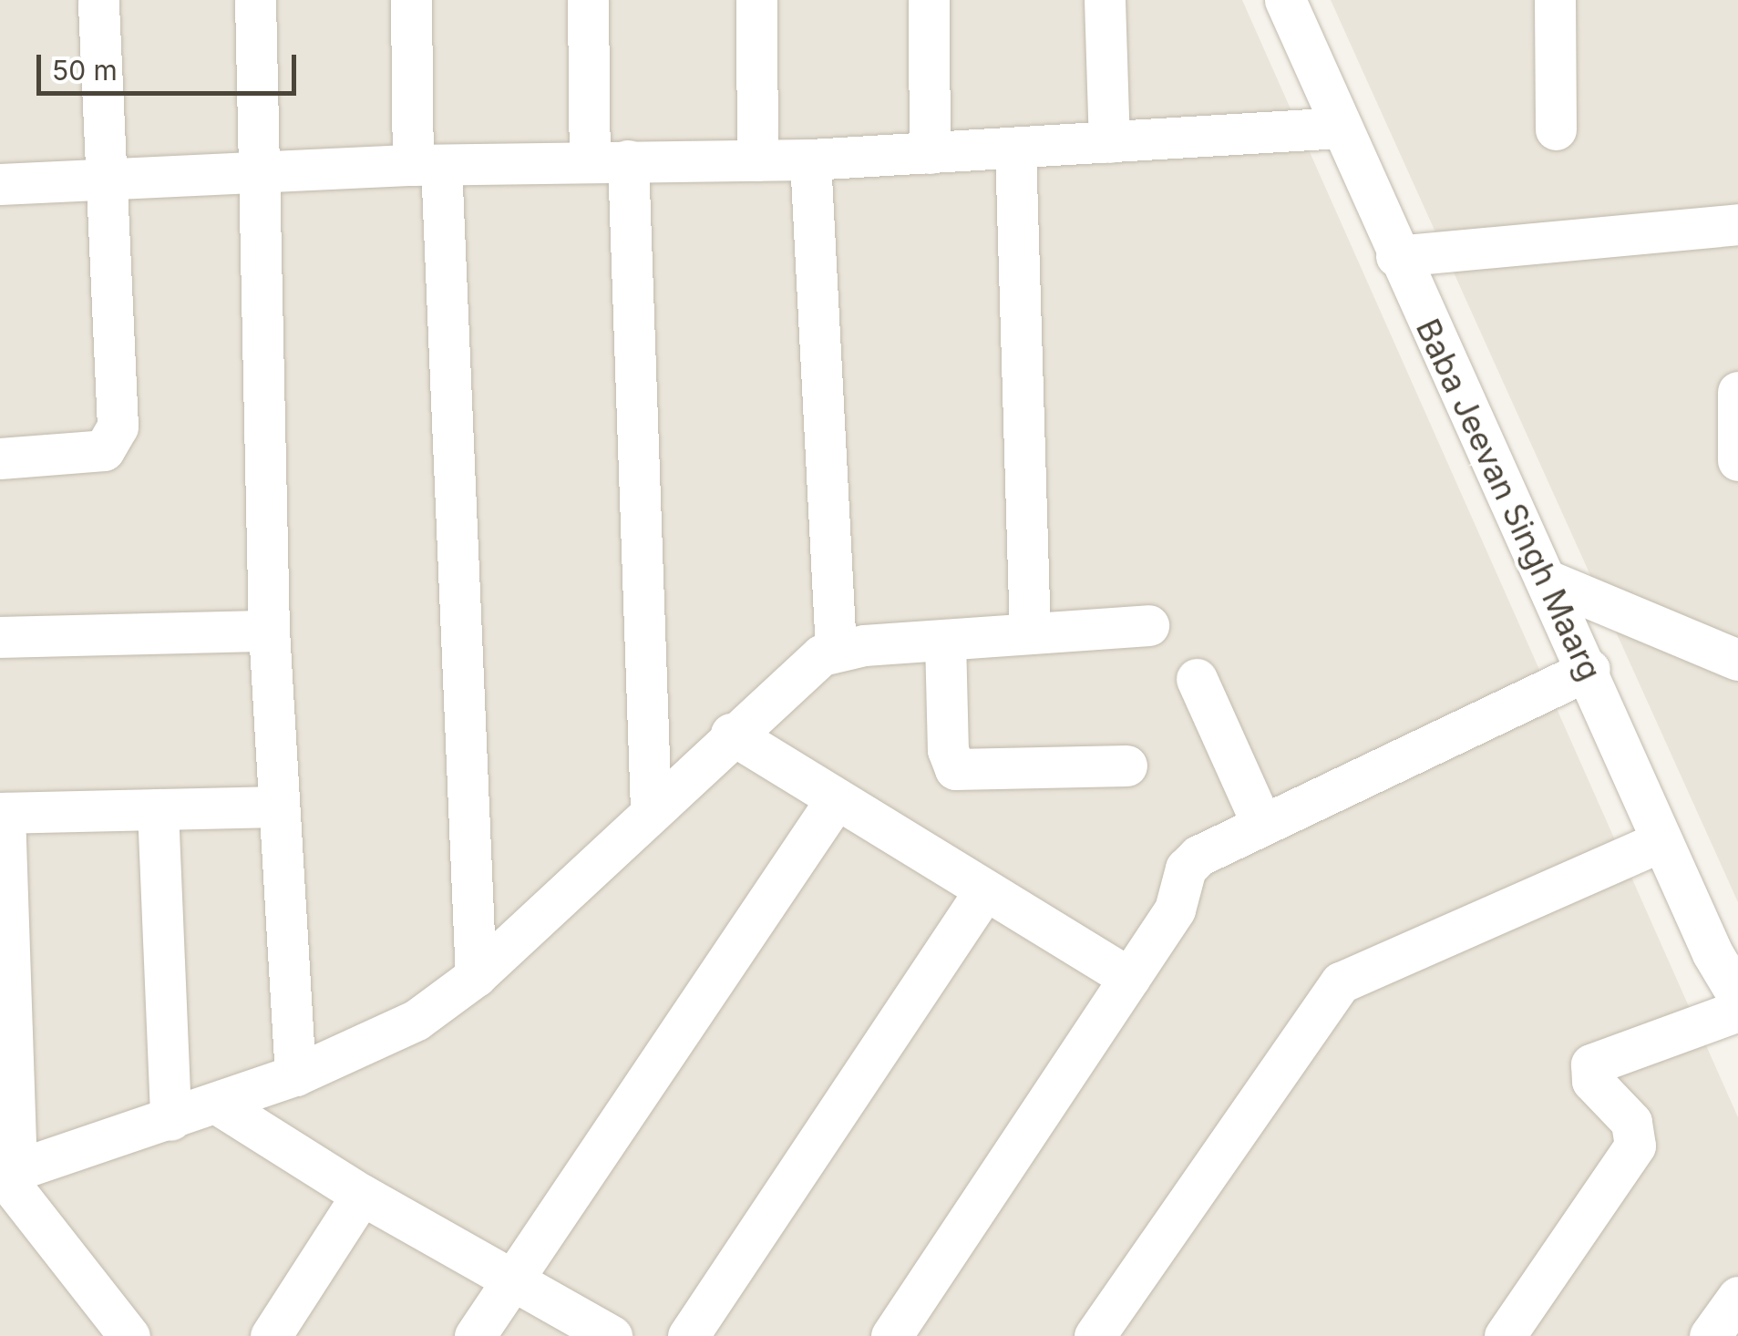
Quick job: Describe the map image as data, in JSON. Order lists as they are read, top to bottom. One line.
{"streets":{"street":["Baba Jeevan Singh Maarg"]},"scale_bar":"50 m"}
